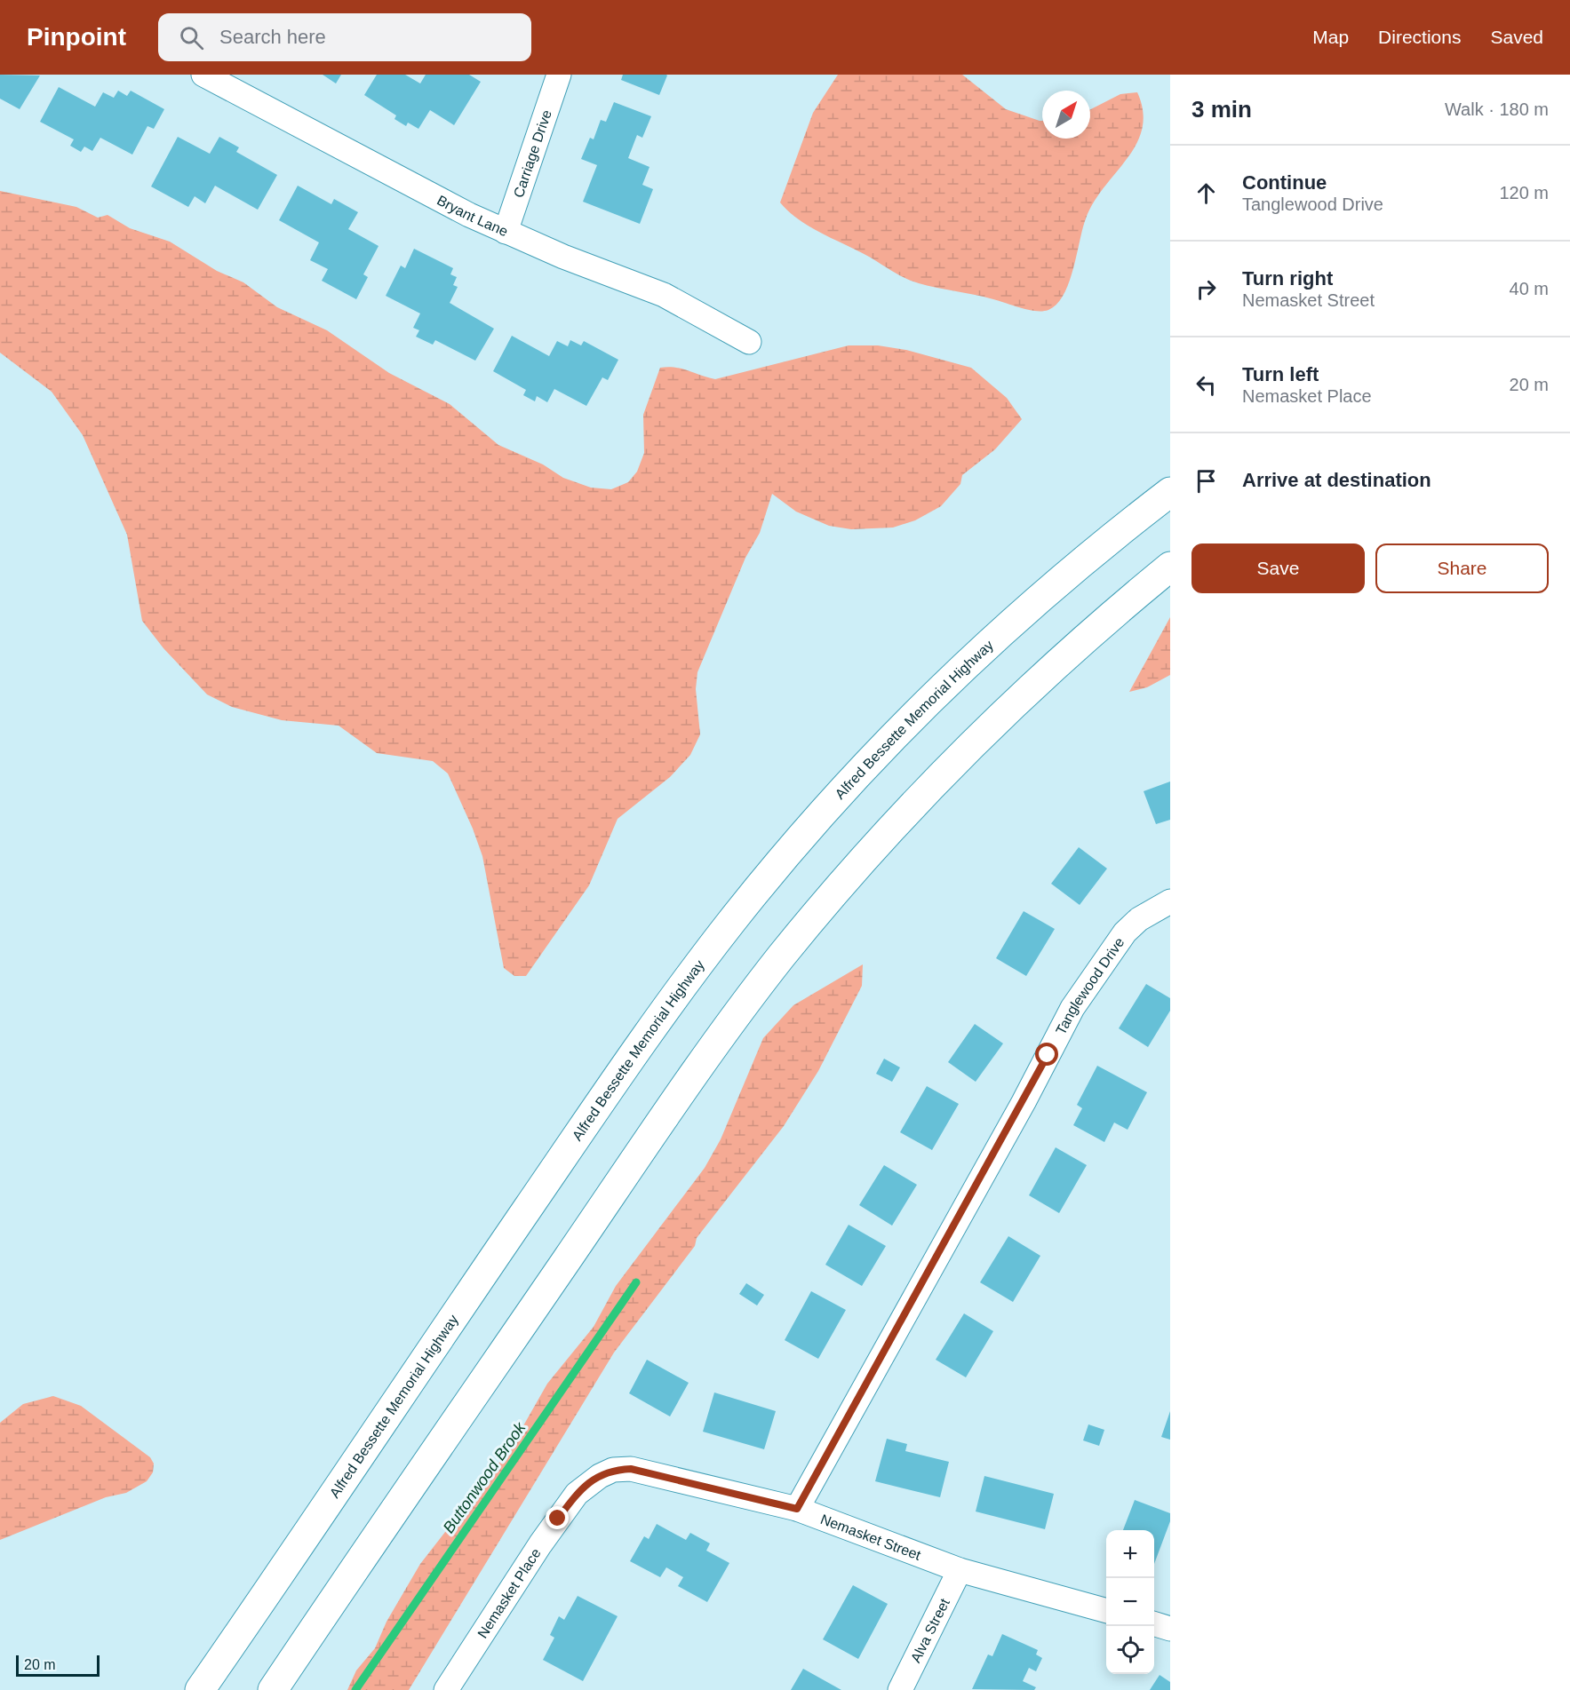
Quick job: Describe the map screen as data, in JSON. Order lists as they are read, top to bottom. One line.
{"streets":{"highway":["Alfred Bessette Memorial Highway"],"street":["Carriage Drive","Bryant Lane","Tanglewood Drive","Nemasket Street","Nemasket Place","Alva Street"]},"crossings":[["Carriage Drive","Bryant Lane"],["Tanglewood Drive","Nemasket Street"],["Nemasket Street","Nemasket Place"],["Nemasket Street","Alva Street"]],"water":["Buttonwood Brook"],"scale_bar":"20 m","north":"top right","page":{"header":"Pinpoint","search":"Search here","nav":["Map","Directions","Saved"],"heading":["3 min","Walk · 180 m"],"list":[["Continue","Tanglewood Drive","120 m"],["Turn right","Nemasket Street","40 m"],["Turn left","Nemasket Place","20 m"],"Arrive at destination"],"buttons":["Save","Share"],"map_buttons":["+","−"],"scale":"20 m"}}
